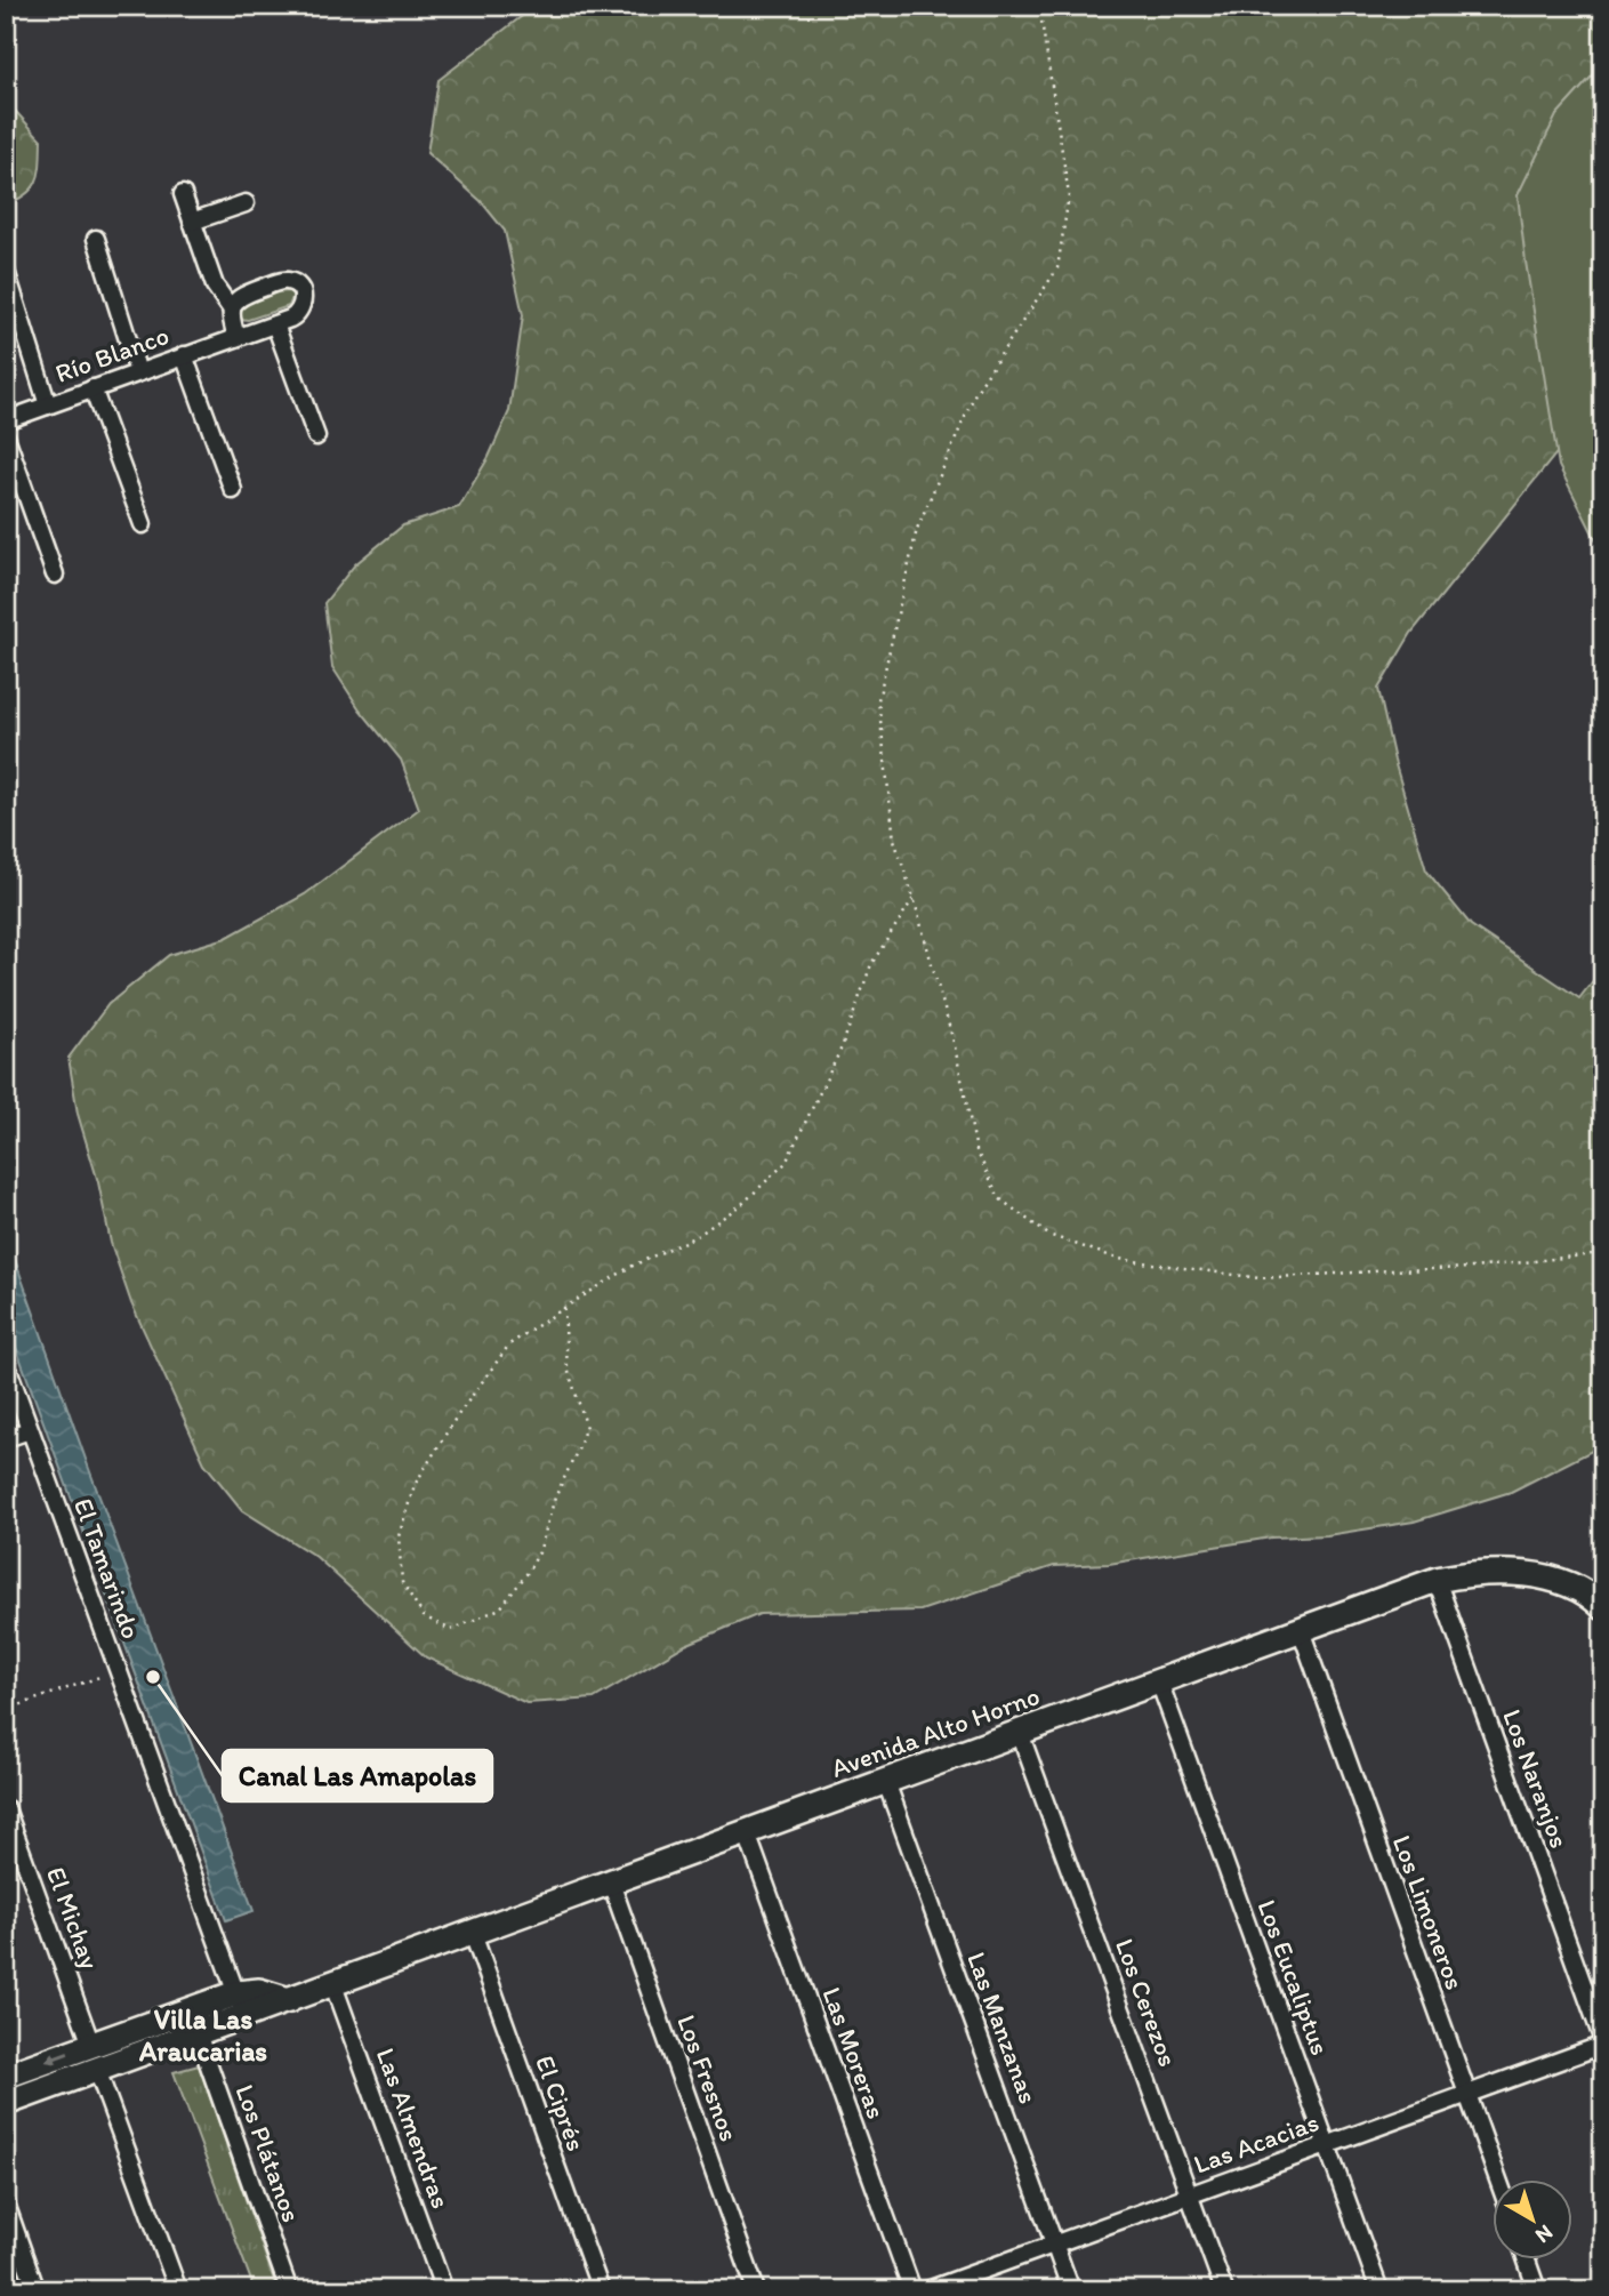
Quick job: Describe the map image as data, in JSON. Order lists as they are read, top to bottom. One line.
{"streets":{"street":["Río Blanco","El Tamarindo","Avenida Alto Horno","Los Naranjos","Los Limoneros","El Michay","Los Eucaliptus","Los Cerezos","Las Manzanas","Las Moreras","Los Fresnos","El Ciprés","Las Almendras","Las Acacias","Los Plátanos"]},"crossings":[["El Tamarindo","Avenida Alto Horno"],["Avenida Alto Horno","Los Naranjos"],["Avenida Alto Horno","Los Limoneros"],["Avenida Alto Horno","Los Eucaliptus"],["Avenida Alto Horno","Los Cerezos"],["Avenida Alto Horno","Las Manzanas"],["Avenida Alto Horno","Las Moreras"],["Avenida Alto Horno","Los Fresnos"],["Avenida Alto Horno","El Ciprés"],["Avenida Alto Horno","Las Almendras"],["Avenida Alto Horno","Los Plátanos"],["Los Naranjos","Las Acacias"],["Los Limoneros","Las Acacias"],["Los Eucaliptus","Las Acacias"],["Los Cerezos","Las Acacias"],["Las Manzanas","Las Acacias"]],"districts":["Villa Las Araucarias"],"places":["Canal Las Amapolas"],"north":"bottom right"}
